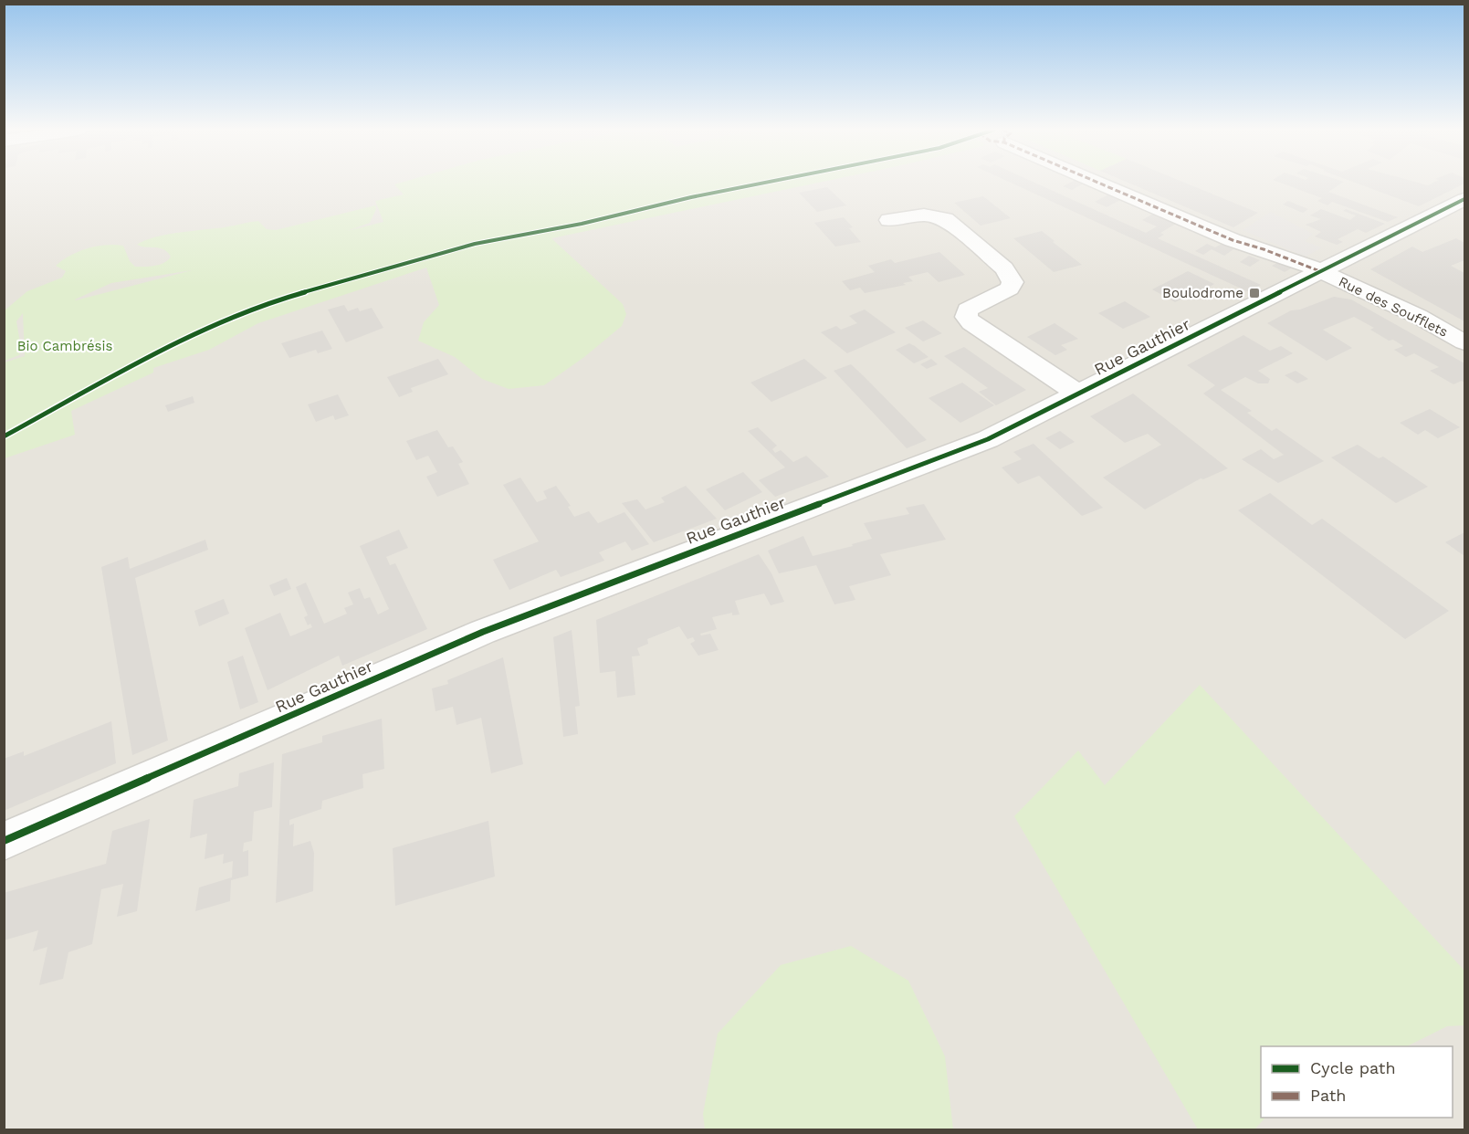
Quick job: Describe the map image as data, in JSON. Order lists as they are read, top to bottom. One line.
{"streets":{"street":["Rue des Soufflets","Rue Gauthier"]},"crossings":[["Rue des Soufflets","Rue Gauthier"]],"parks":["Bio Cambrésis"],"places":{"transit":["Boulodrome"]},"legend":["Cycle path","Path"]}
